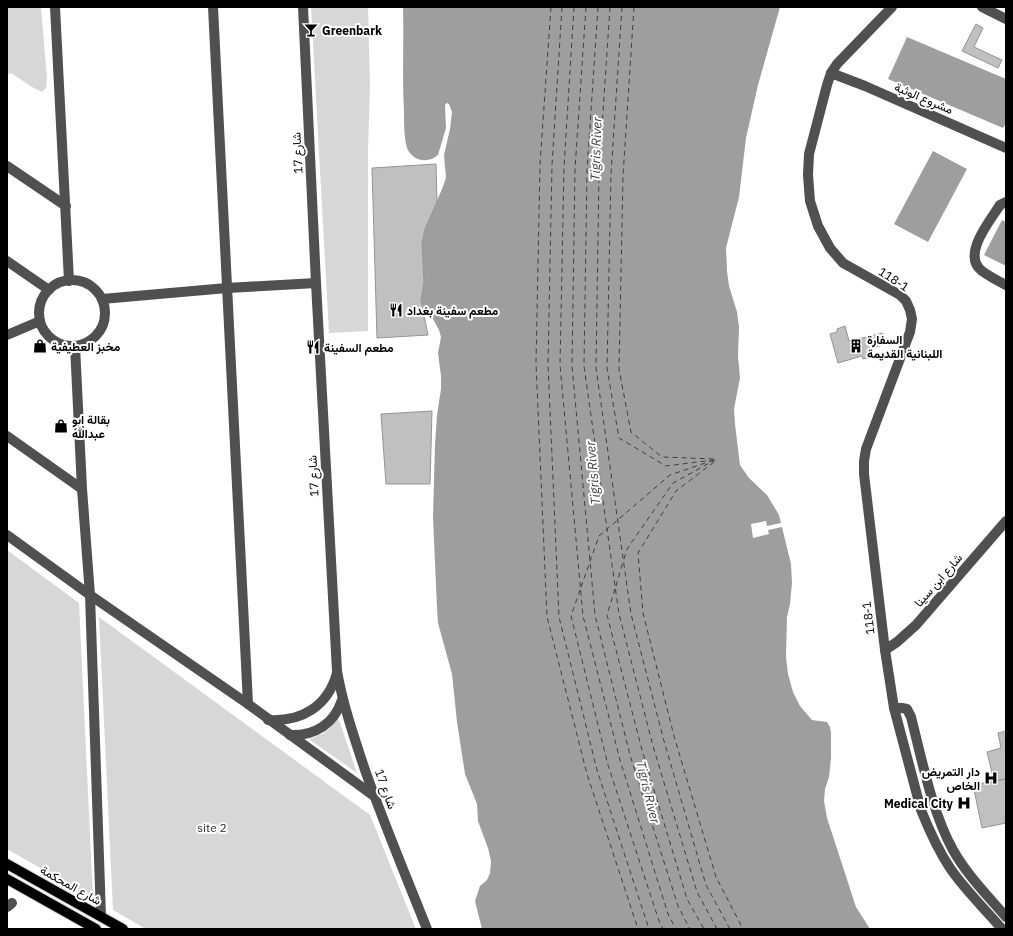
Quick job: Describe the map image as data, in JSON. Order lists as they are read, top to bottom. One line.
{"streets":{"main road":["شارع المحكمة"],"street":["مشروع الوثبة","شارع 17","118-1","شارع ابن سينا"]},"crossings":[["مشروع الوثبة","118-1"],["118-1","شارع ابن سينا"]],"water":["Tigris River"],"parks":["site 2"],"places":{"bar":["Greenbark"],"restaurant":["مطعم سفينة بغداد","مطعم السفينة"],"shop":["مخبز العطيفية","بقالة ابو عبدالله"],"building":["السفارة اللبنانية القديمة"],"hospital":["دار التمريض الخاص","Medical City"]}}
